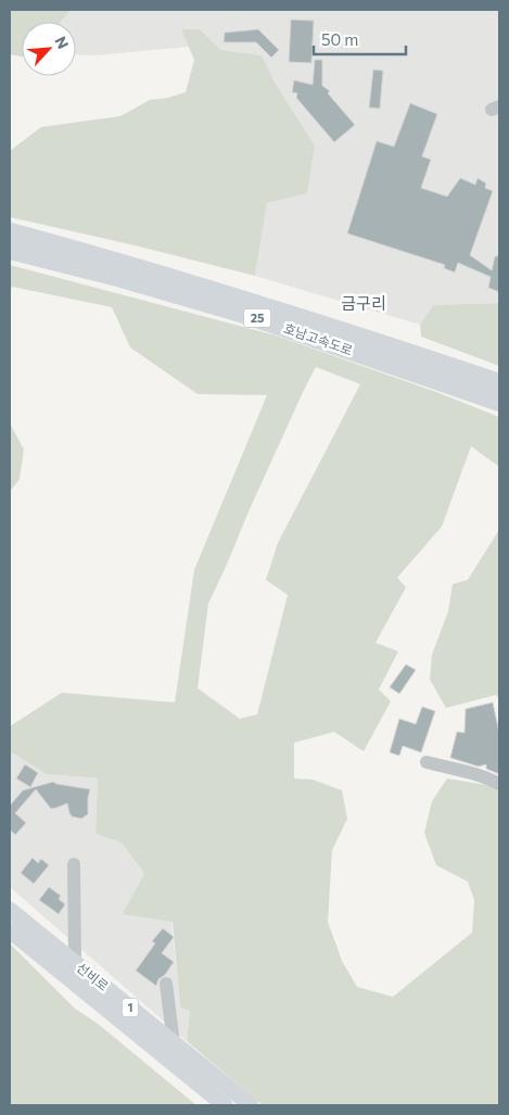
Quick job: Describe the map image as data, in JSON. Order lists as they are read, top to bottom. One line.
{"streets":{"highway":["25","호남고속도로"],"main road":["선비로","1"]},"districts":["금구리"],"scale_bar":"50 m","north":"top right"}
